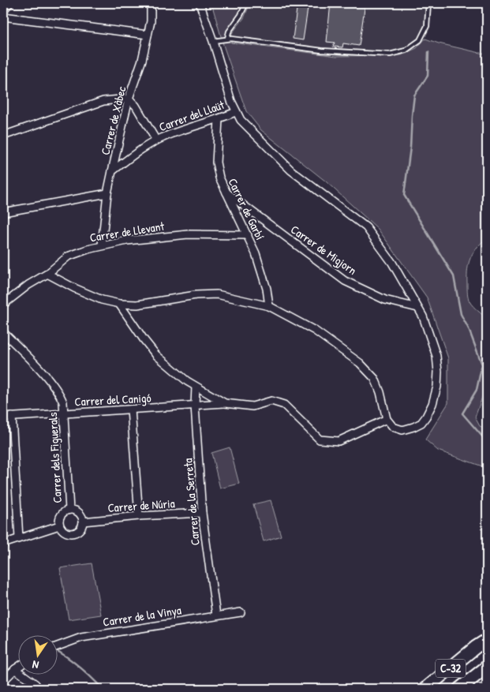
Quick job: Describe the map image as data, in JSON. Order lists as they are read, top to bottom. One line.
{"streets":{"highway":["C-32"],"street":["Carrer del Llaüt","Carrer de Xàbec","Carrer de Garbí","Carrer de Llevant","Carrer de Migjorn","Carrer del Canigó","Carrer dels Figuerals","Carrer de la Serreta","Carrer de Núria","Carrer de la Vinya"]},"crossings":[["Carrer del Llaüt","Carrer de Xàbec"],["Carrer del Llaüt","Carrer de Garbí"],["Carrer de Xàbec","Carrer de Llevant"],["Carrer de Garbí","Carrer de Llevant"],["Carrer de Garbí","Carrer de Migjorn"],["Carrer del Canigó","Carrer dels Figuerals"],["Carrer del Canigó","Carrer de la Serreta"],["Carrer dels Figuerals","Carrer de Núria"],["Carrer de la Serreta","Carrer de Núria"],["Carrer de la Serreta","Carrer de la Vinya"]],"north":"bottom"}
